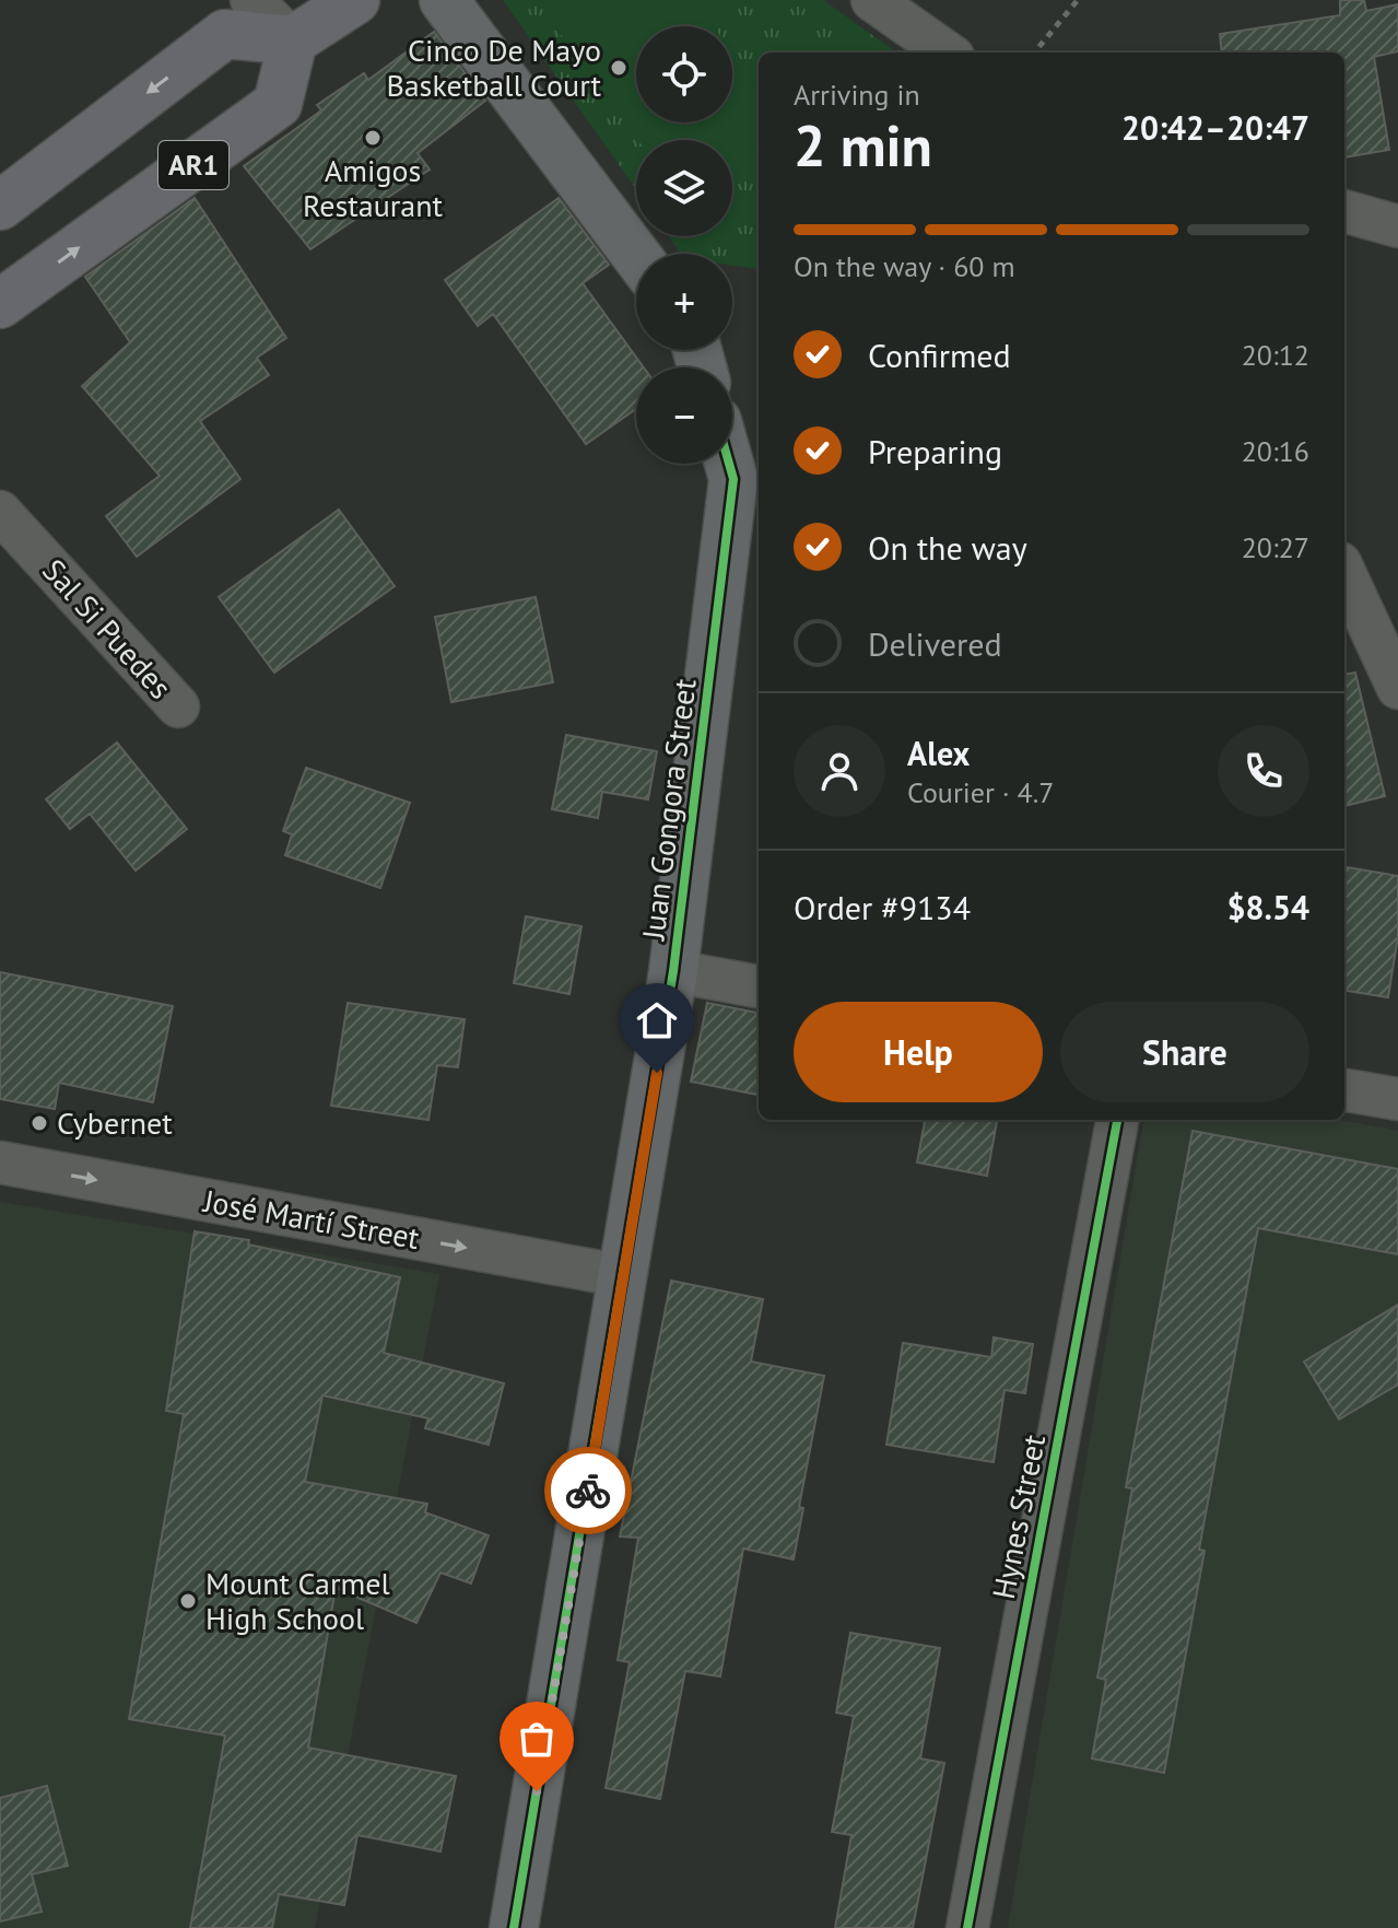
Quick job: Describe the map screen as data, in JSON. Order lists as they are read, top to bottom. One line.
{"streets":{"highway":["AR1"],"street":["Sal Si Puedes","Juan Gongora Street","José Martí Street","Hynes Street"]},"crossings":[["Juan Gongora Street","José Martí Street"]],"one_way":["José Martí Street"],"places":["Cinco De Mayo Basketball Court","Amigos Restaurant","Cybernet","Mount Carmel High School"],"page":{"map_buttons":["+","−"],"heading":["2 min","Arriving in","20:42–20:47"],"panel":["Alex","Courier · 4.7","Order #9134","$8.54"],"bar":"On the way · 60 m","list":[["Confirmed","20:12"],["Preparing","20:16"],["On the way","20:27"],"Delivered"],"buttons":["Help","Share"]}}
